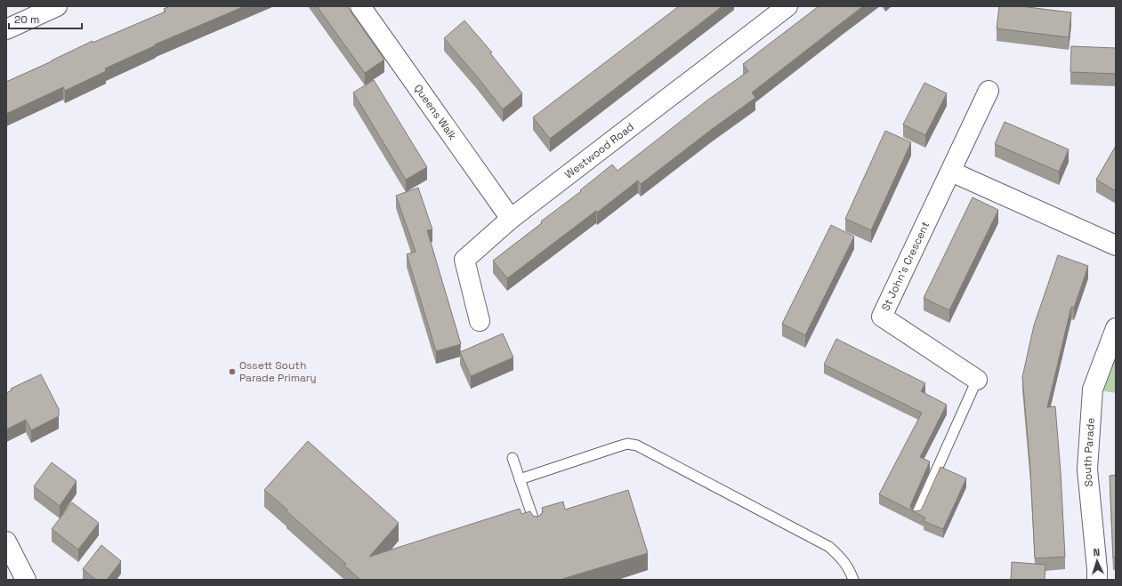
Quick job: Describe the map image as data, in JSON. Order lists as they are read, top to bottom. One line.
{"streets":{"street":["Queens Walk","Westwood Road","St John's Crescent","South Parade"]},"crossings":[["Queens Walk","Westwood Road"]],"places":["Ossett South Parade Primary"],"scale_bar":"20 m","north":"top"}
